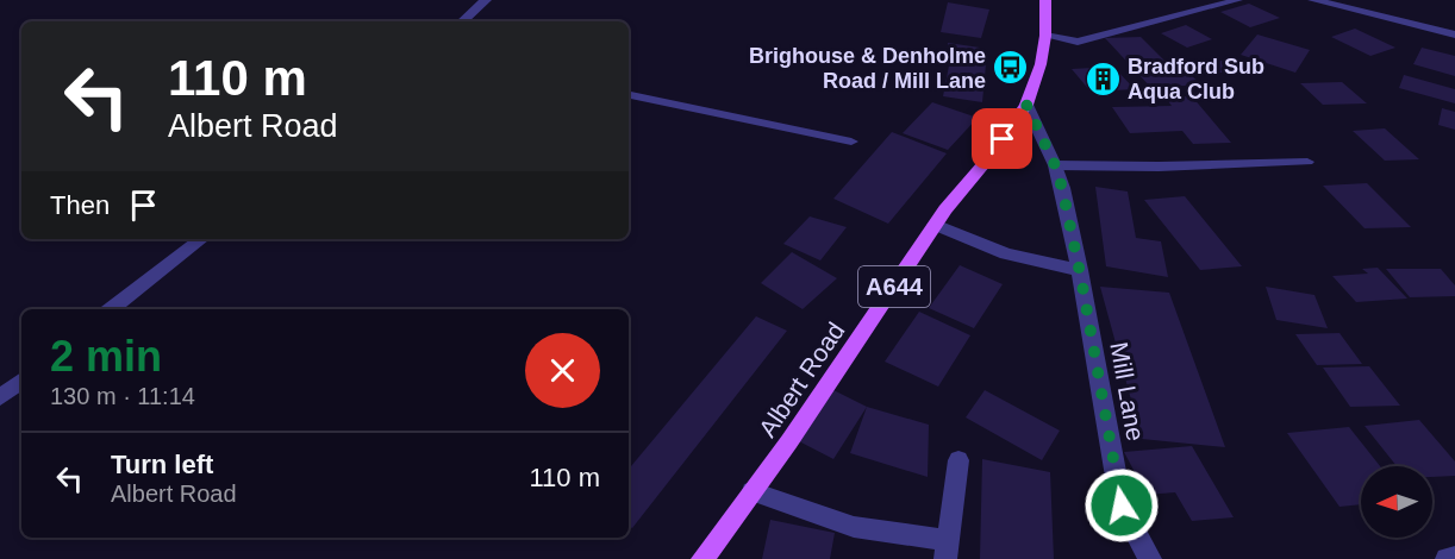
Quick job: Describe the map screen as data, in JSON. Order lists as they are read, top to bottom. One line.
{"streets":{"main road":["A644","Albert Road"],"street":["Mill Lane"]},"crossings":[["Albert Road","Mill Lane"]],"places":{"bus stop":["Brighouse & Denholme Road / Mill Lane"],"building":["Bradford Sub Aqua Club"]},"north":"left","page":{"turn":["110 m","Albert Road"],"then":"Then","heading":["2 min","130 m · 11:14"],"list":[{"name":"Turn left","note":"Albert Road","value":"110 m"}]}}
